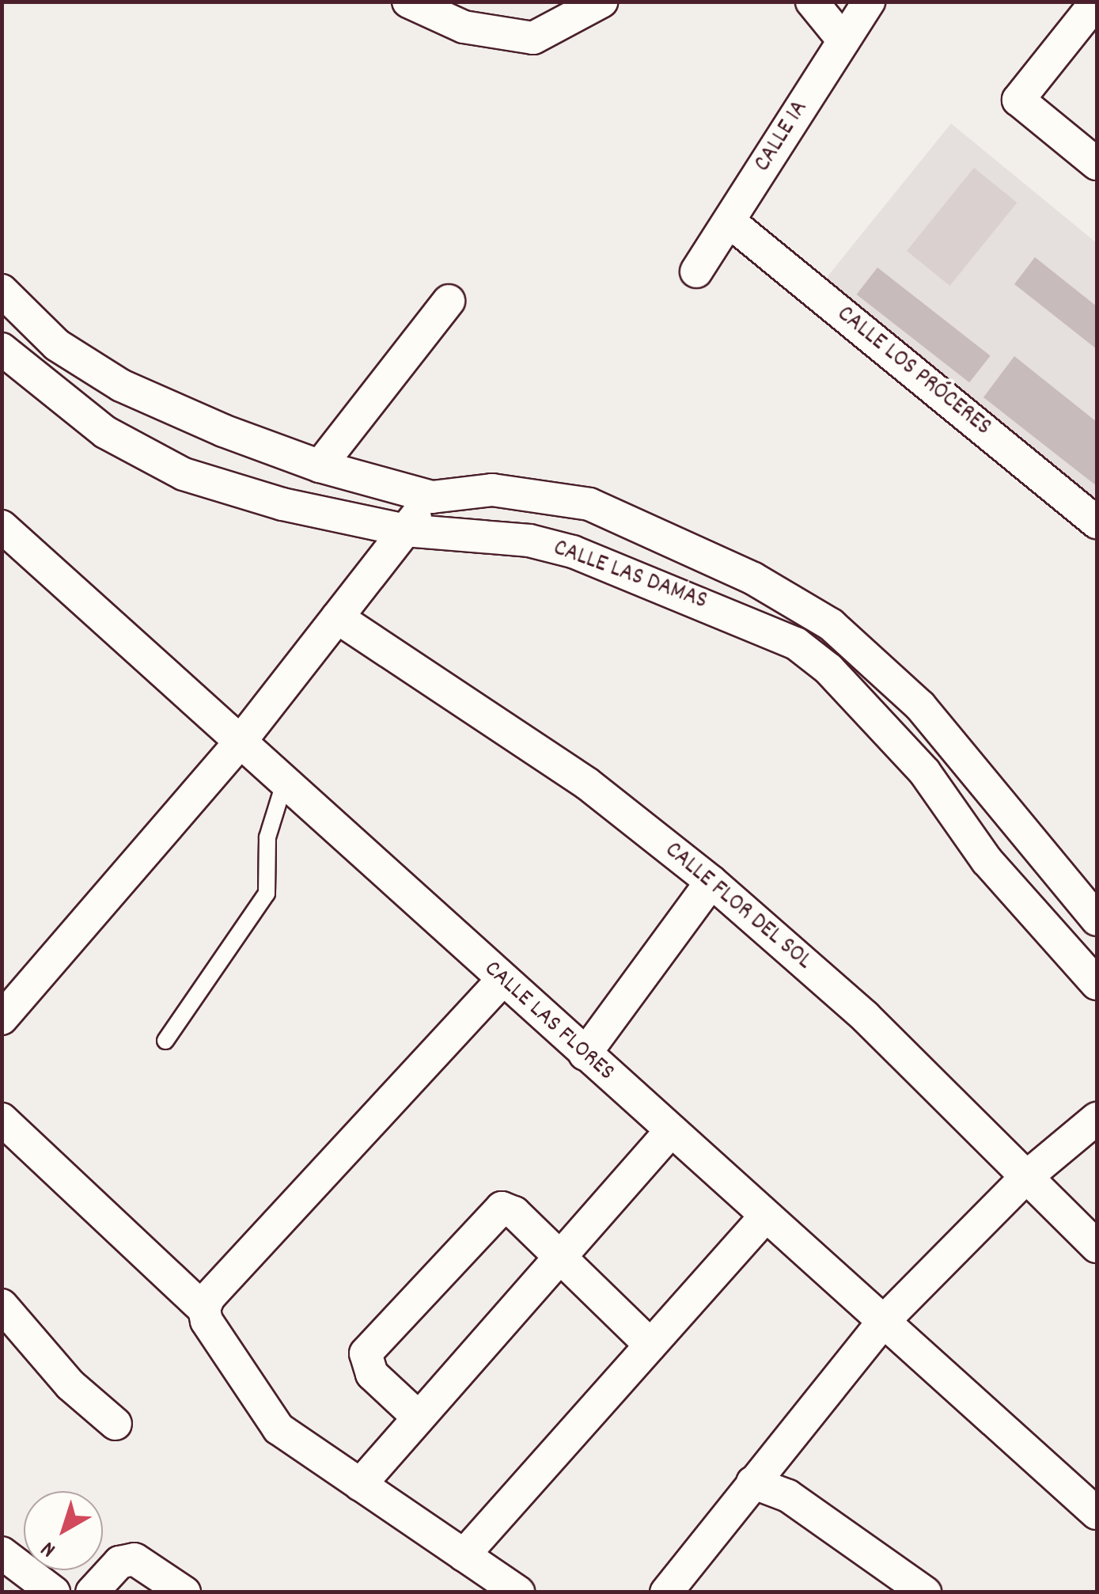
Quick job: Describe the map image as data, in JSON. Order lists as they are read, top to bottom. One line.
{"streets":{"street":["CALLE 1A","CALLE LOS PRÓCERES","CALLE LAS DAMAS","CALLE FLOR DEL SOL","CALLE LAS FLORES"]},"crossings":[["CALLE 1A","CALLE LOS PRÓCERES"]],"north":"bottom left"}
